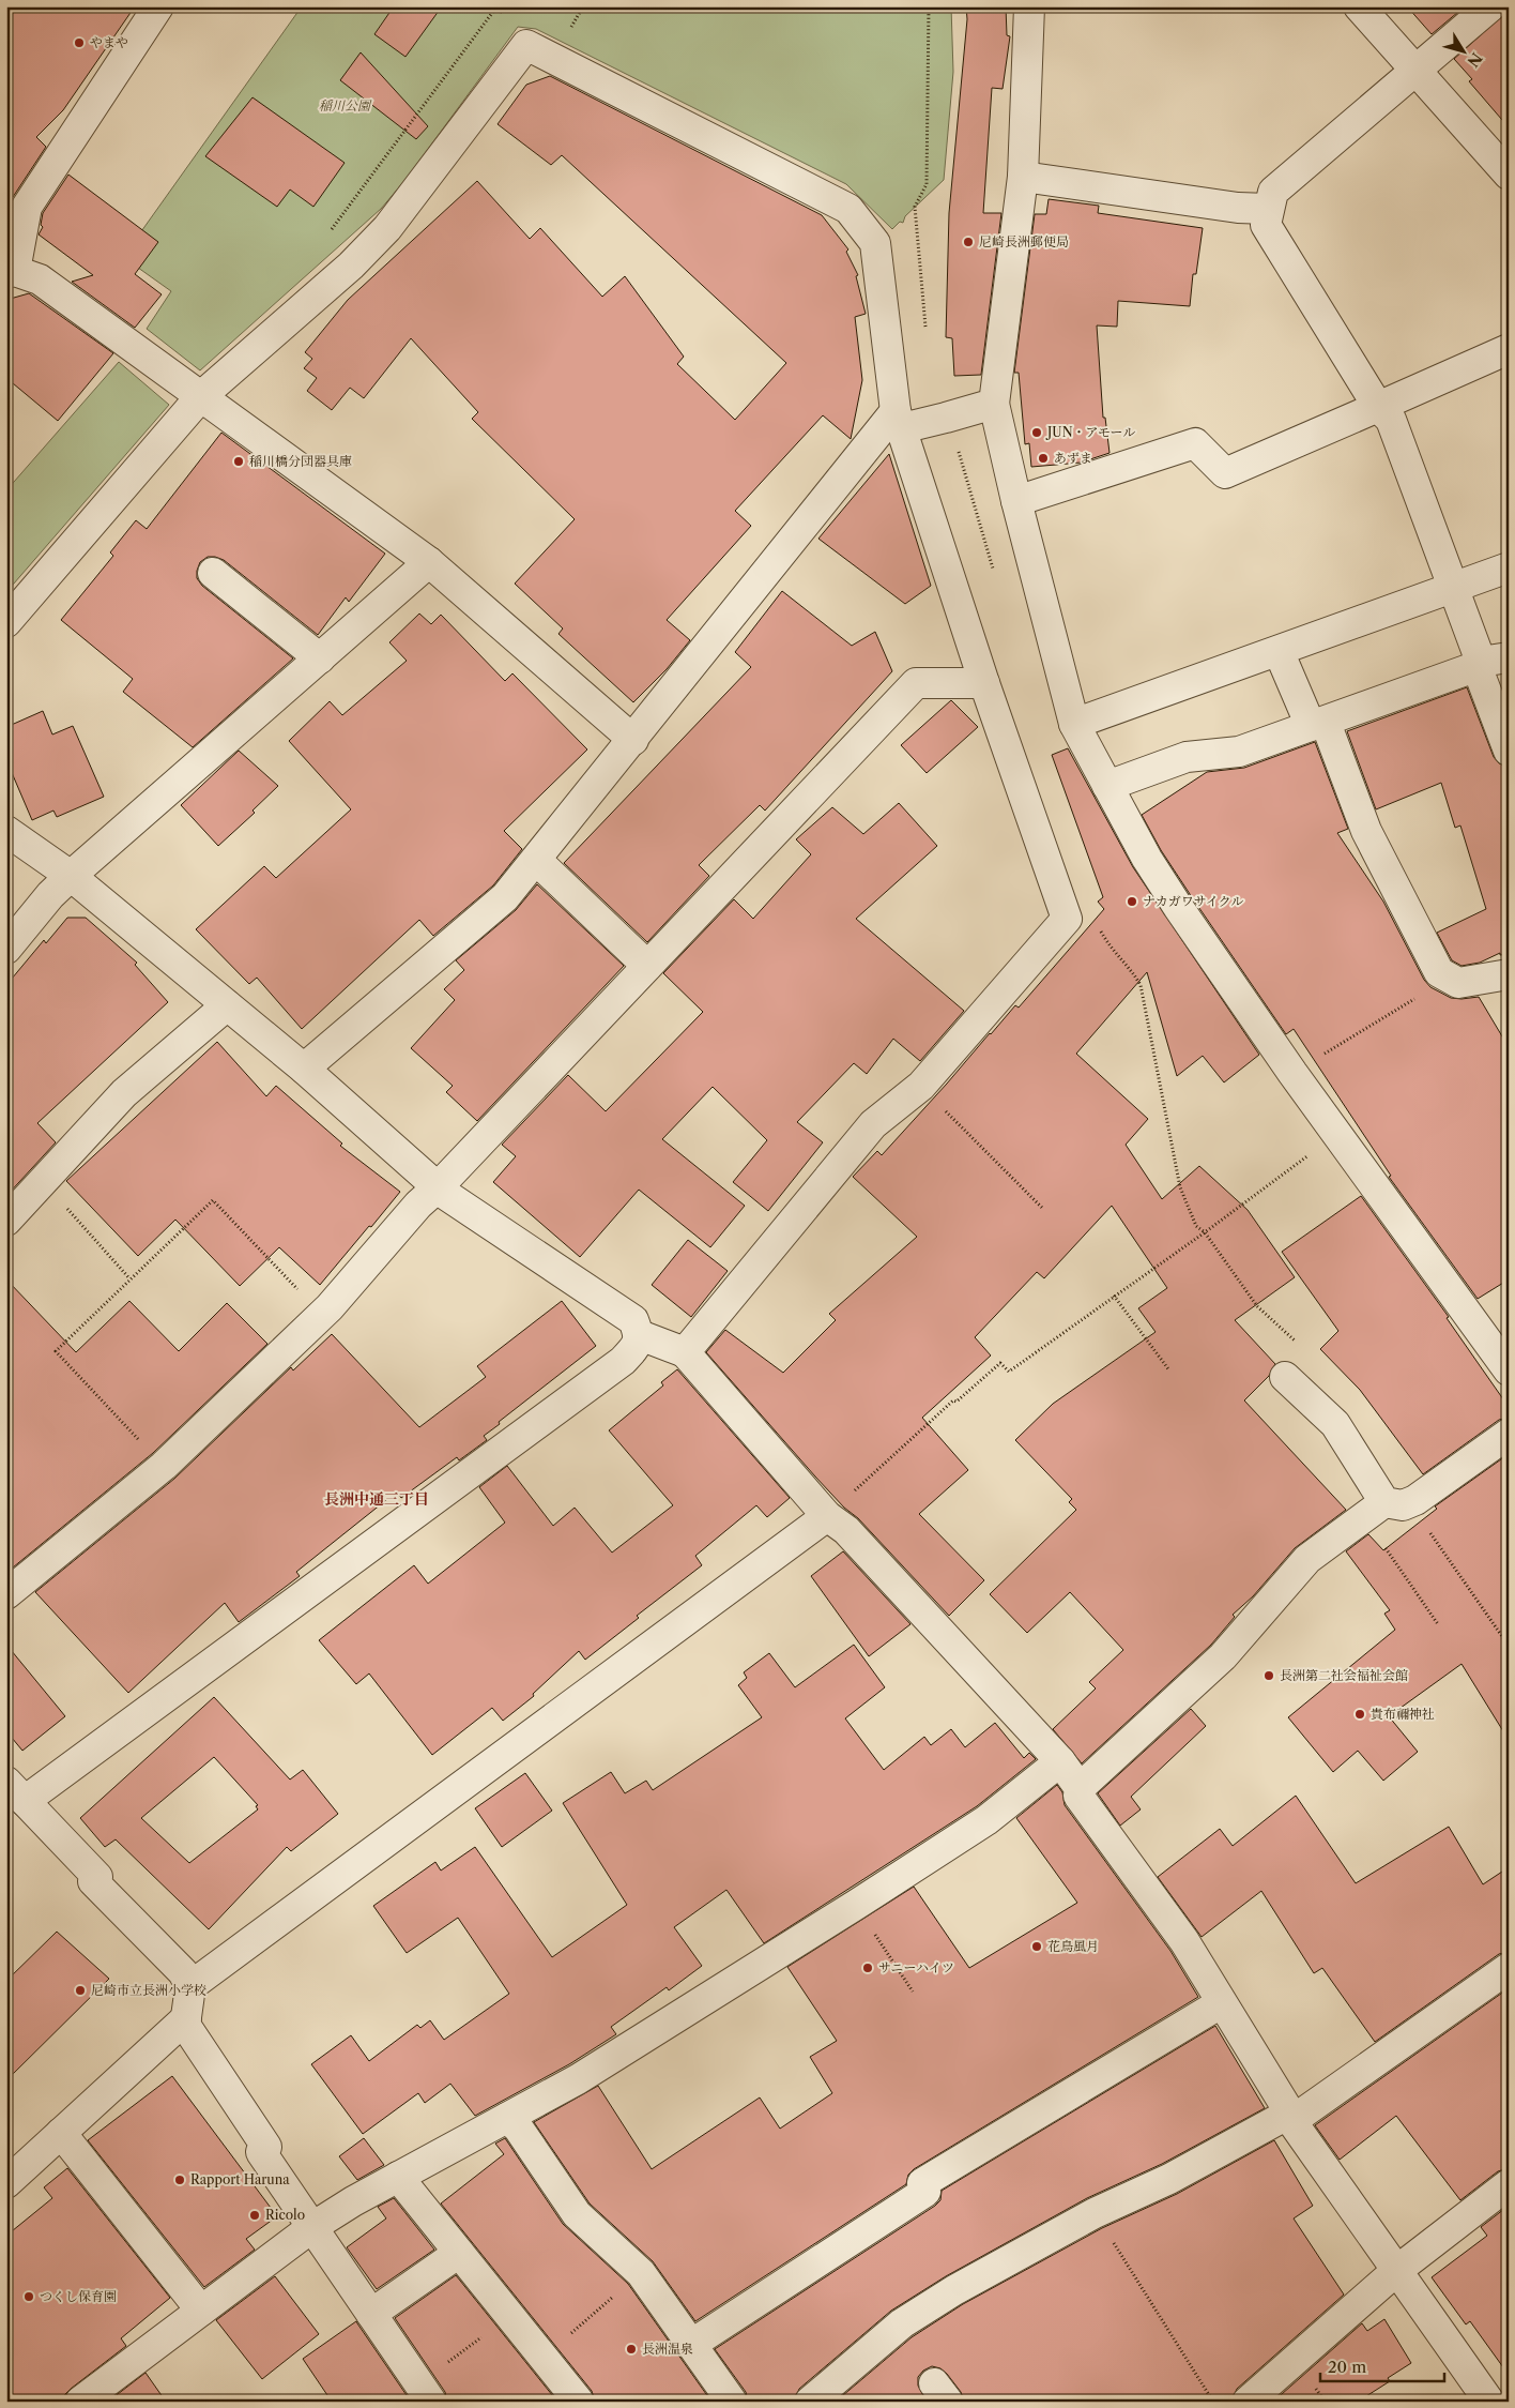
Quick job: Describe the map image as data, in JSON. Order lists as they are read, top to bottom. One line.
{"districts":["長洲中通三丁目"],"parks":["稲川公園"],"places":["やまや","尼崎長洲郵便局","JUN・アモール","あずま","稲川橋分団器具庫","ナカガワサイクル","長洲第二社会福祉会館","貴布禰神社","花鳥風月","サニーハイツ","尼崎市立長洲小学校","Rapport Haruna","Ricolo","つくし保育園","長洲温泉"],"scale_bar":"20 m","north":"bottom right"}
